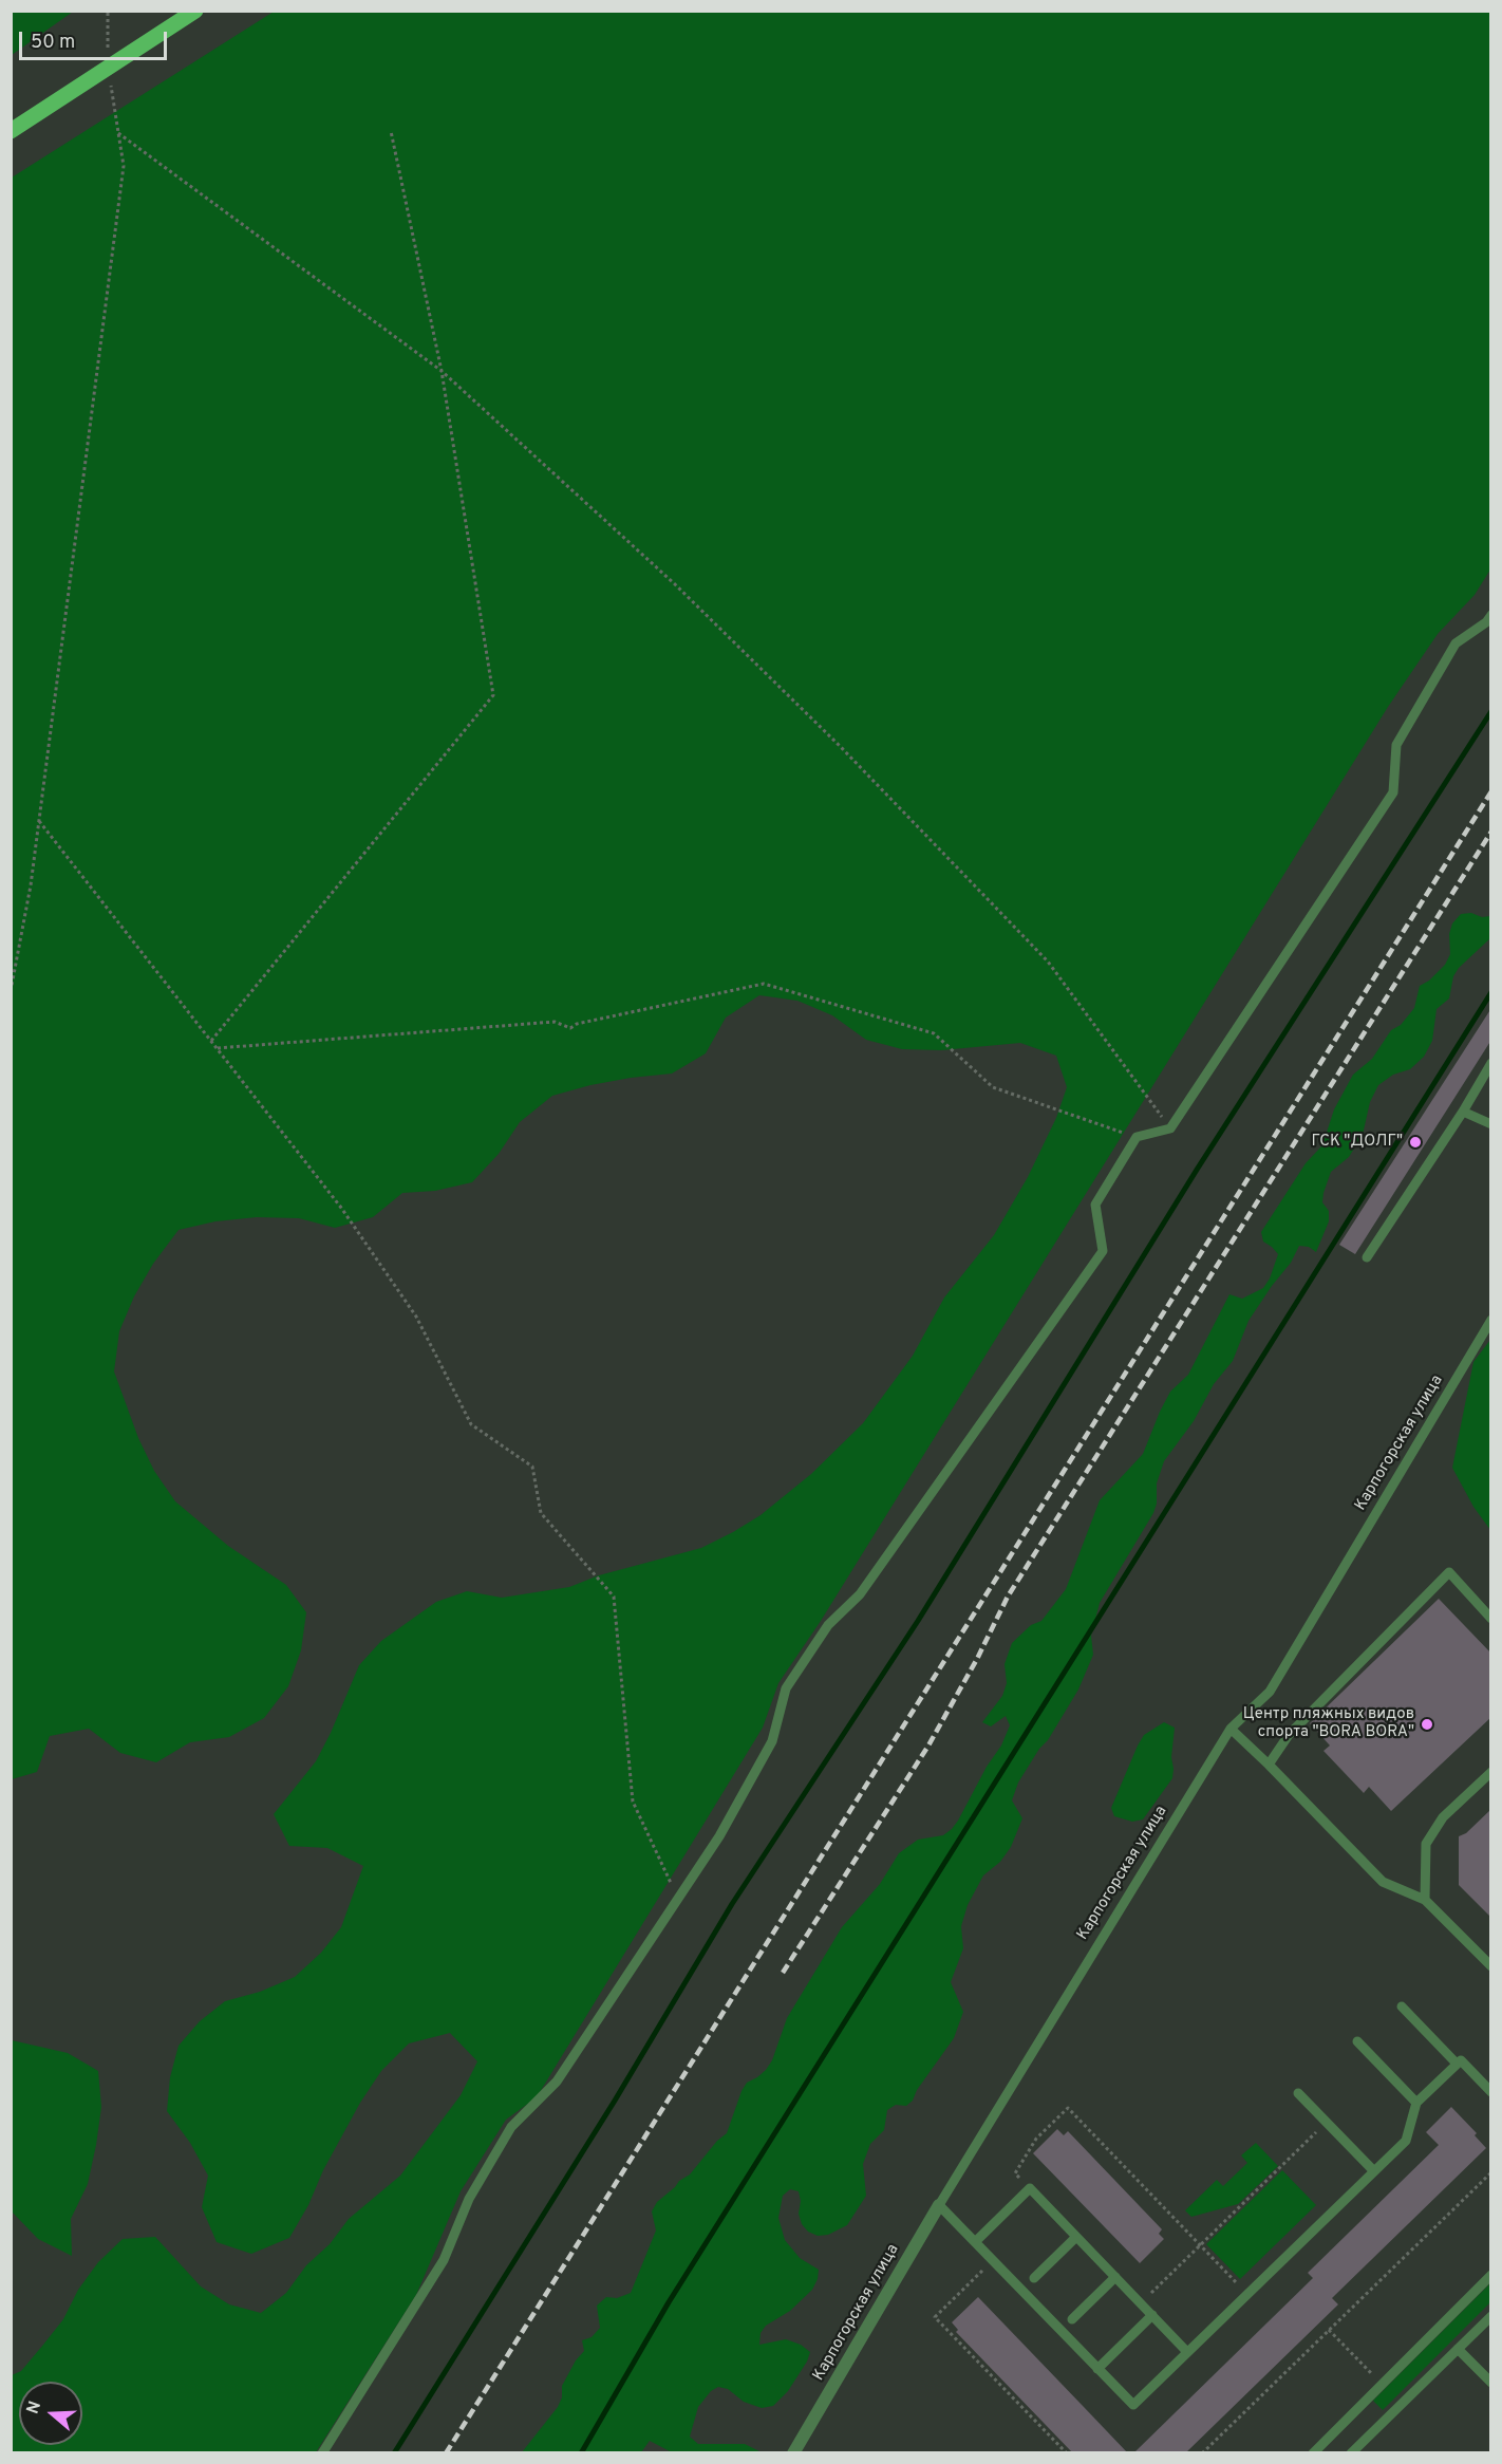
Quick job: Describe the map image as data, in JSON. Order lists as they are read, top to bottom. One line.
{"streets":{"street":["Карпогорская улица"]},"places":["ГСК \"ДОЛГ\"","Центр пляжных видов спорта \"BORA BORA\""],"scale_bar":"50 m","north":"left"}
